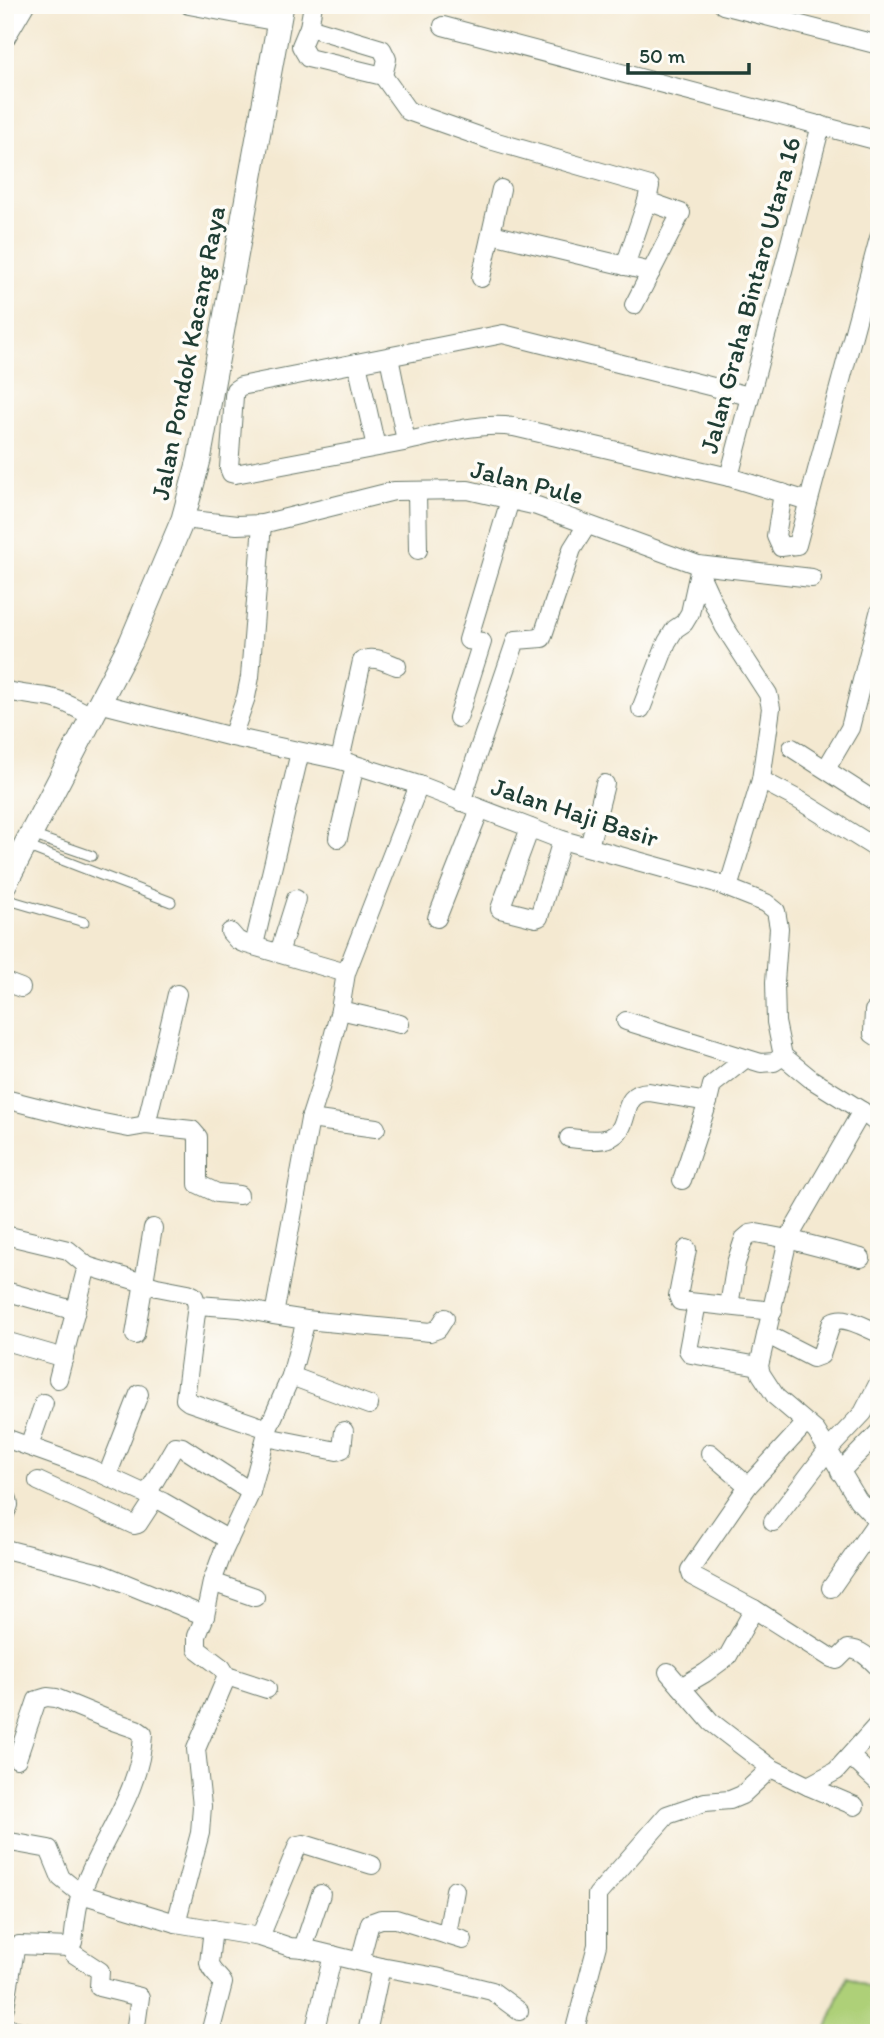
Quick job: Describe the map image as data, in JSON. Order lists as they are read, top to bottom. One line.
{"streets":{"main road":["Jalan Pondok Kacang Raya"],"street":["Jalan Graha Bintaro Utara 16","Jalan Pule","Jalan Haji Basir"]},"crossings":[["Jalan Pondok Kacang Raya","Jalan Pule"],["Jalan Pondok Kacang Raya","Jalan Haji Basir"]],"scale_bar":"50 m"}
